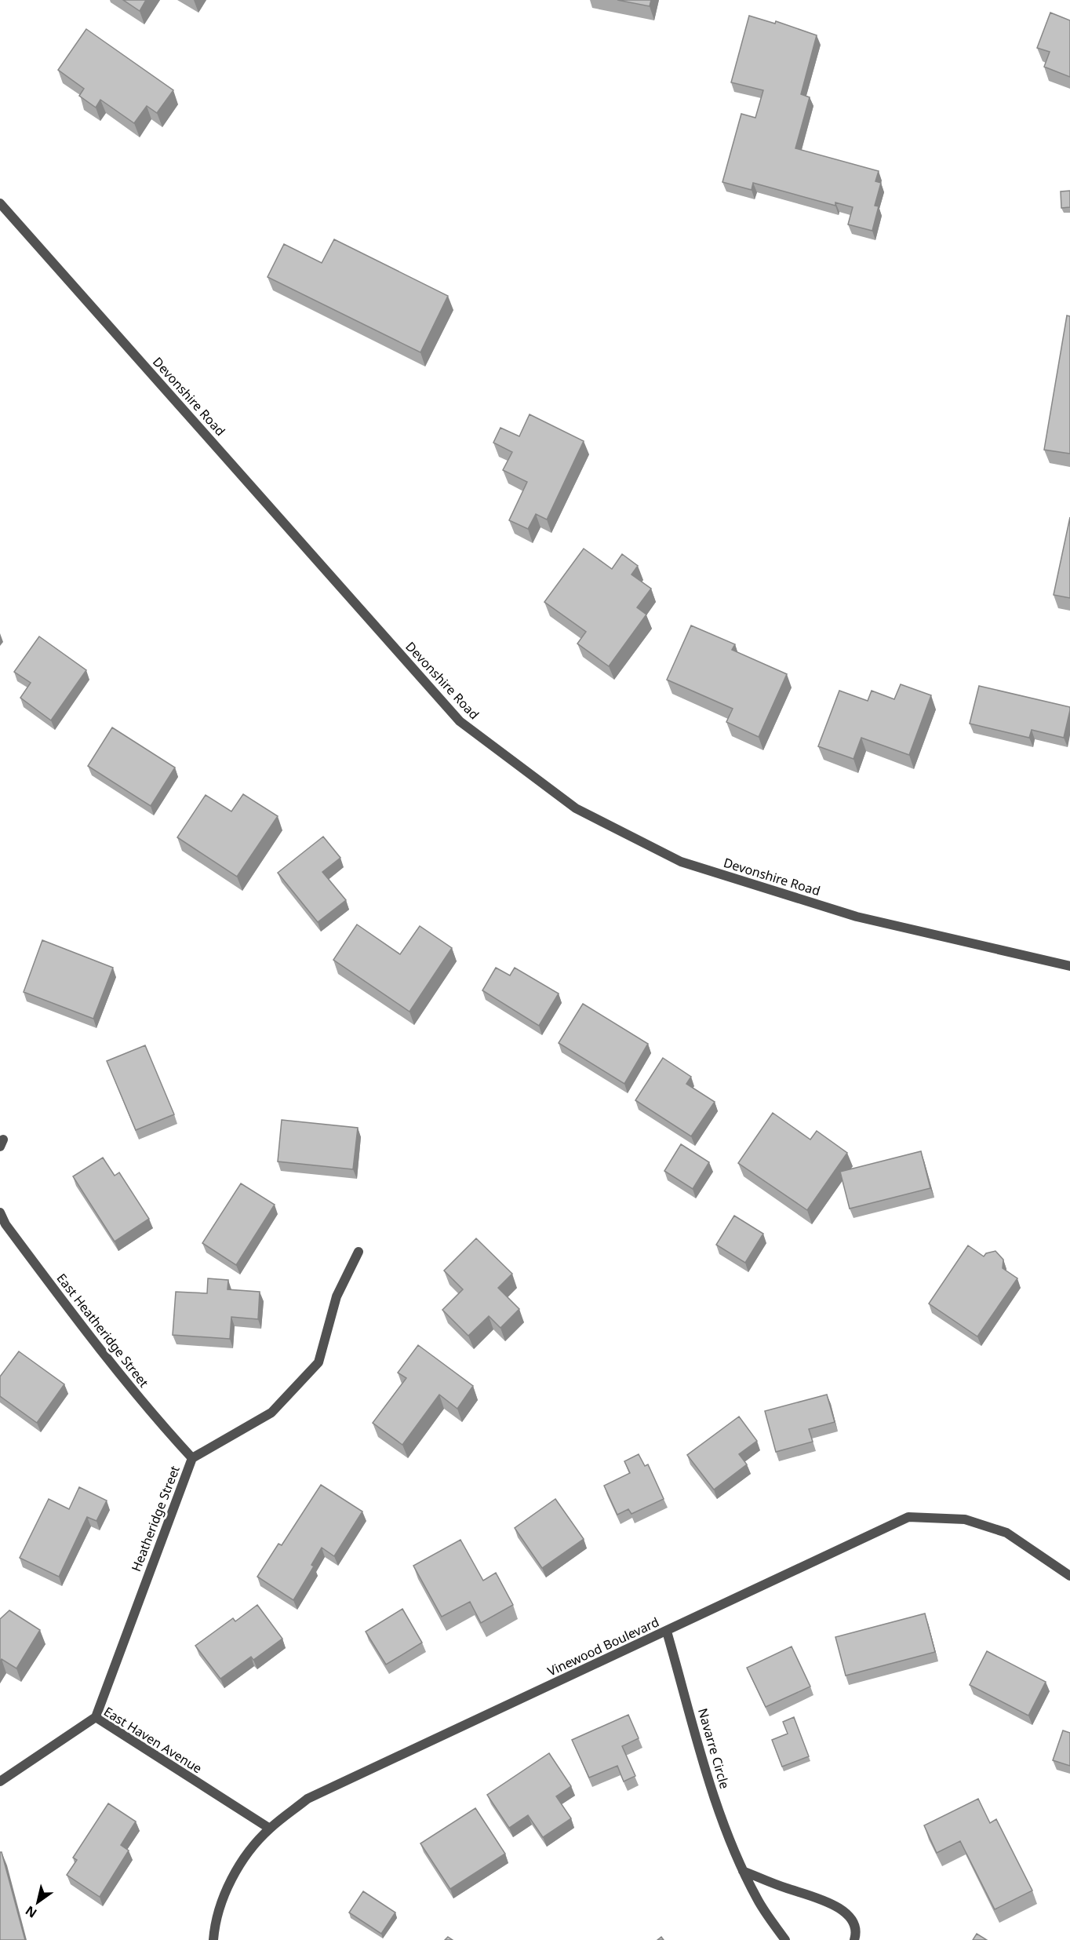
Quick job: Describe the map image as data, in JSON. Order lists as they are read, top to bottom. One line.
{"streets":{"street":["Devonshire Road","East Heatheridge Street","Heatheridge Street","Vinewood Boulevard","East Haven Avenue","Navarre Circle"]},"crossings":[["East Heatheridge Street","Heatheridge Street"],["Heatheridge Street","East Haven Avenue"],["Vinewood Boulevard","East Haven Avenue"],["Vinewood Boulevard","Navarre Circle"]],"north":"bottom left"}
